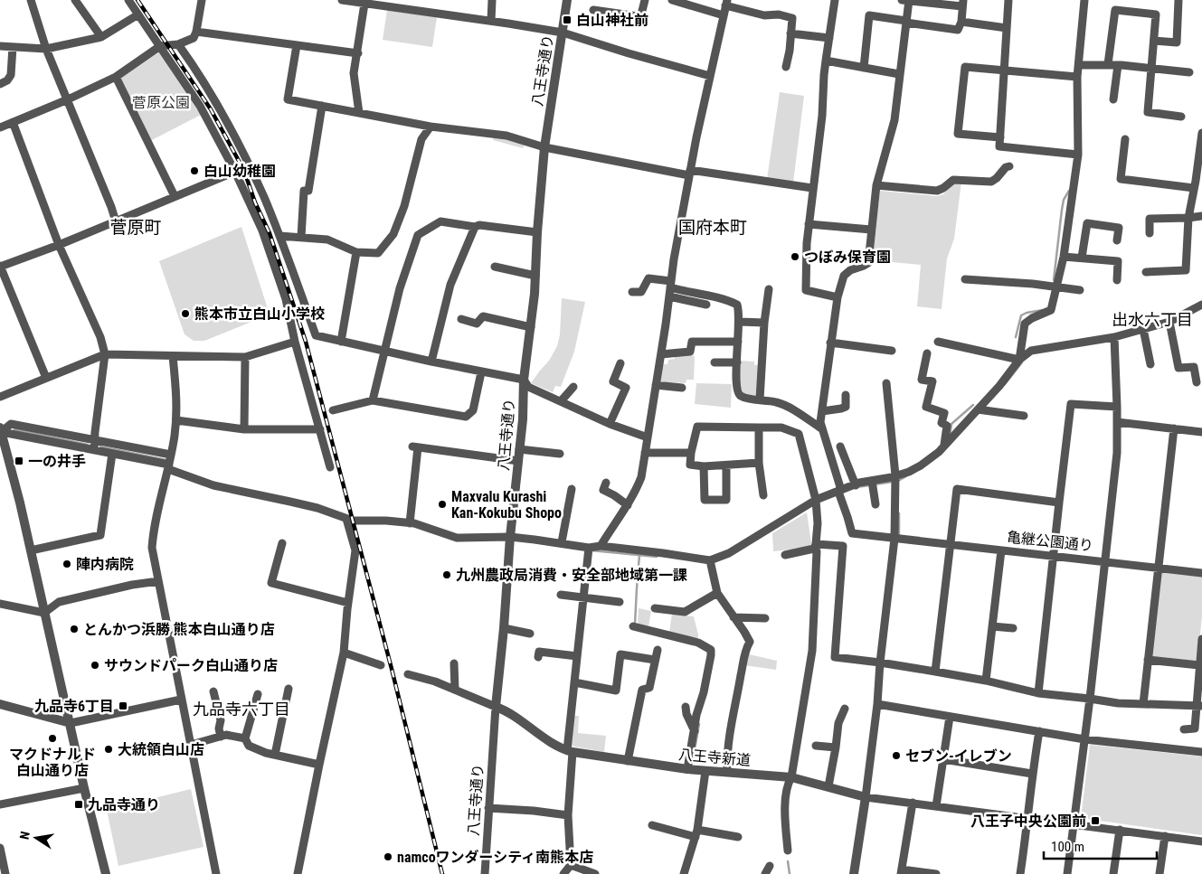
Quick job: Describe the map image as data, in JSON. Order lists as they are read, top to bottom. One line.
{"streets":{"street":["八王寺通り","亀継公園通り","八王寺新道"]},"crossings":[["八王寺通り","八王寺新道"]],"districts":["菅原町","国府本町","出水六丁目","九品寺六丁目"],"parks":["菅原公園"],"places":{"transit":["白山神社前","一の井手","九品寺6丁目","九品寺通り","八王子中央公園前"],"other":["白山幼稚園","つぼみ保育園","熊本市立白山小学校","Maxvalu Kurashi Kan-Kokubu Shopo","陣内病院","九州農政局消費・安全部地域第一課","とんかつ浜勝 熊本白山通り店","サウンドパーク白山通り店","マクドナルド 白山通り店","大統領白山店","セブン-イレブン","namcoワンダーシティ南熊本店"]},"scale_bar":"100 m","north":"left"}
